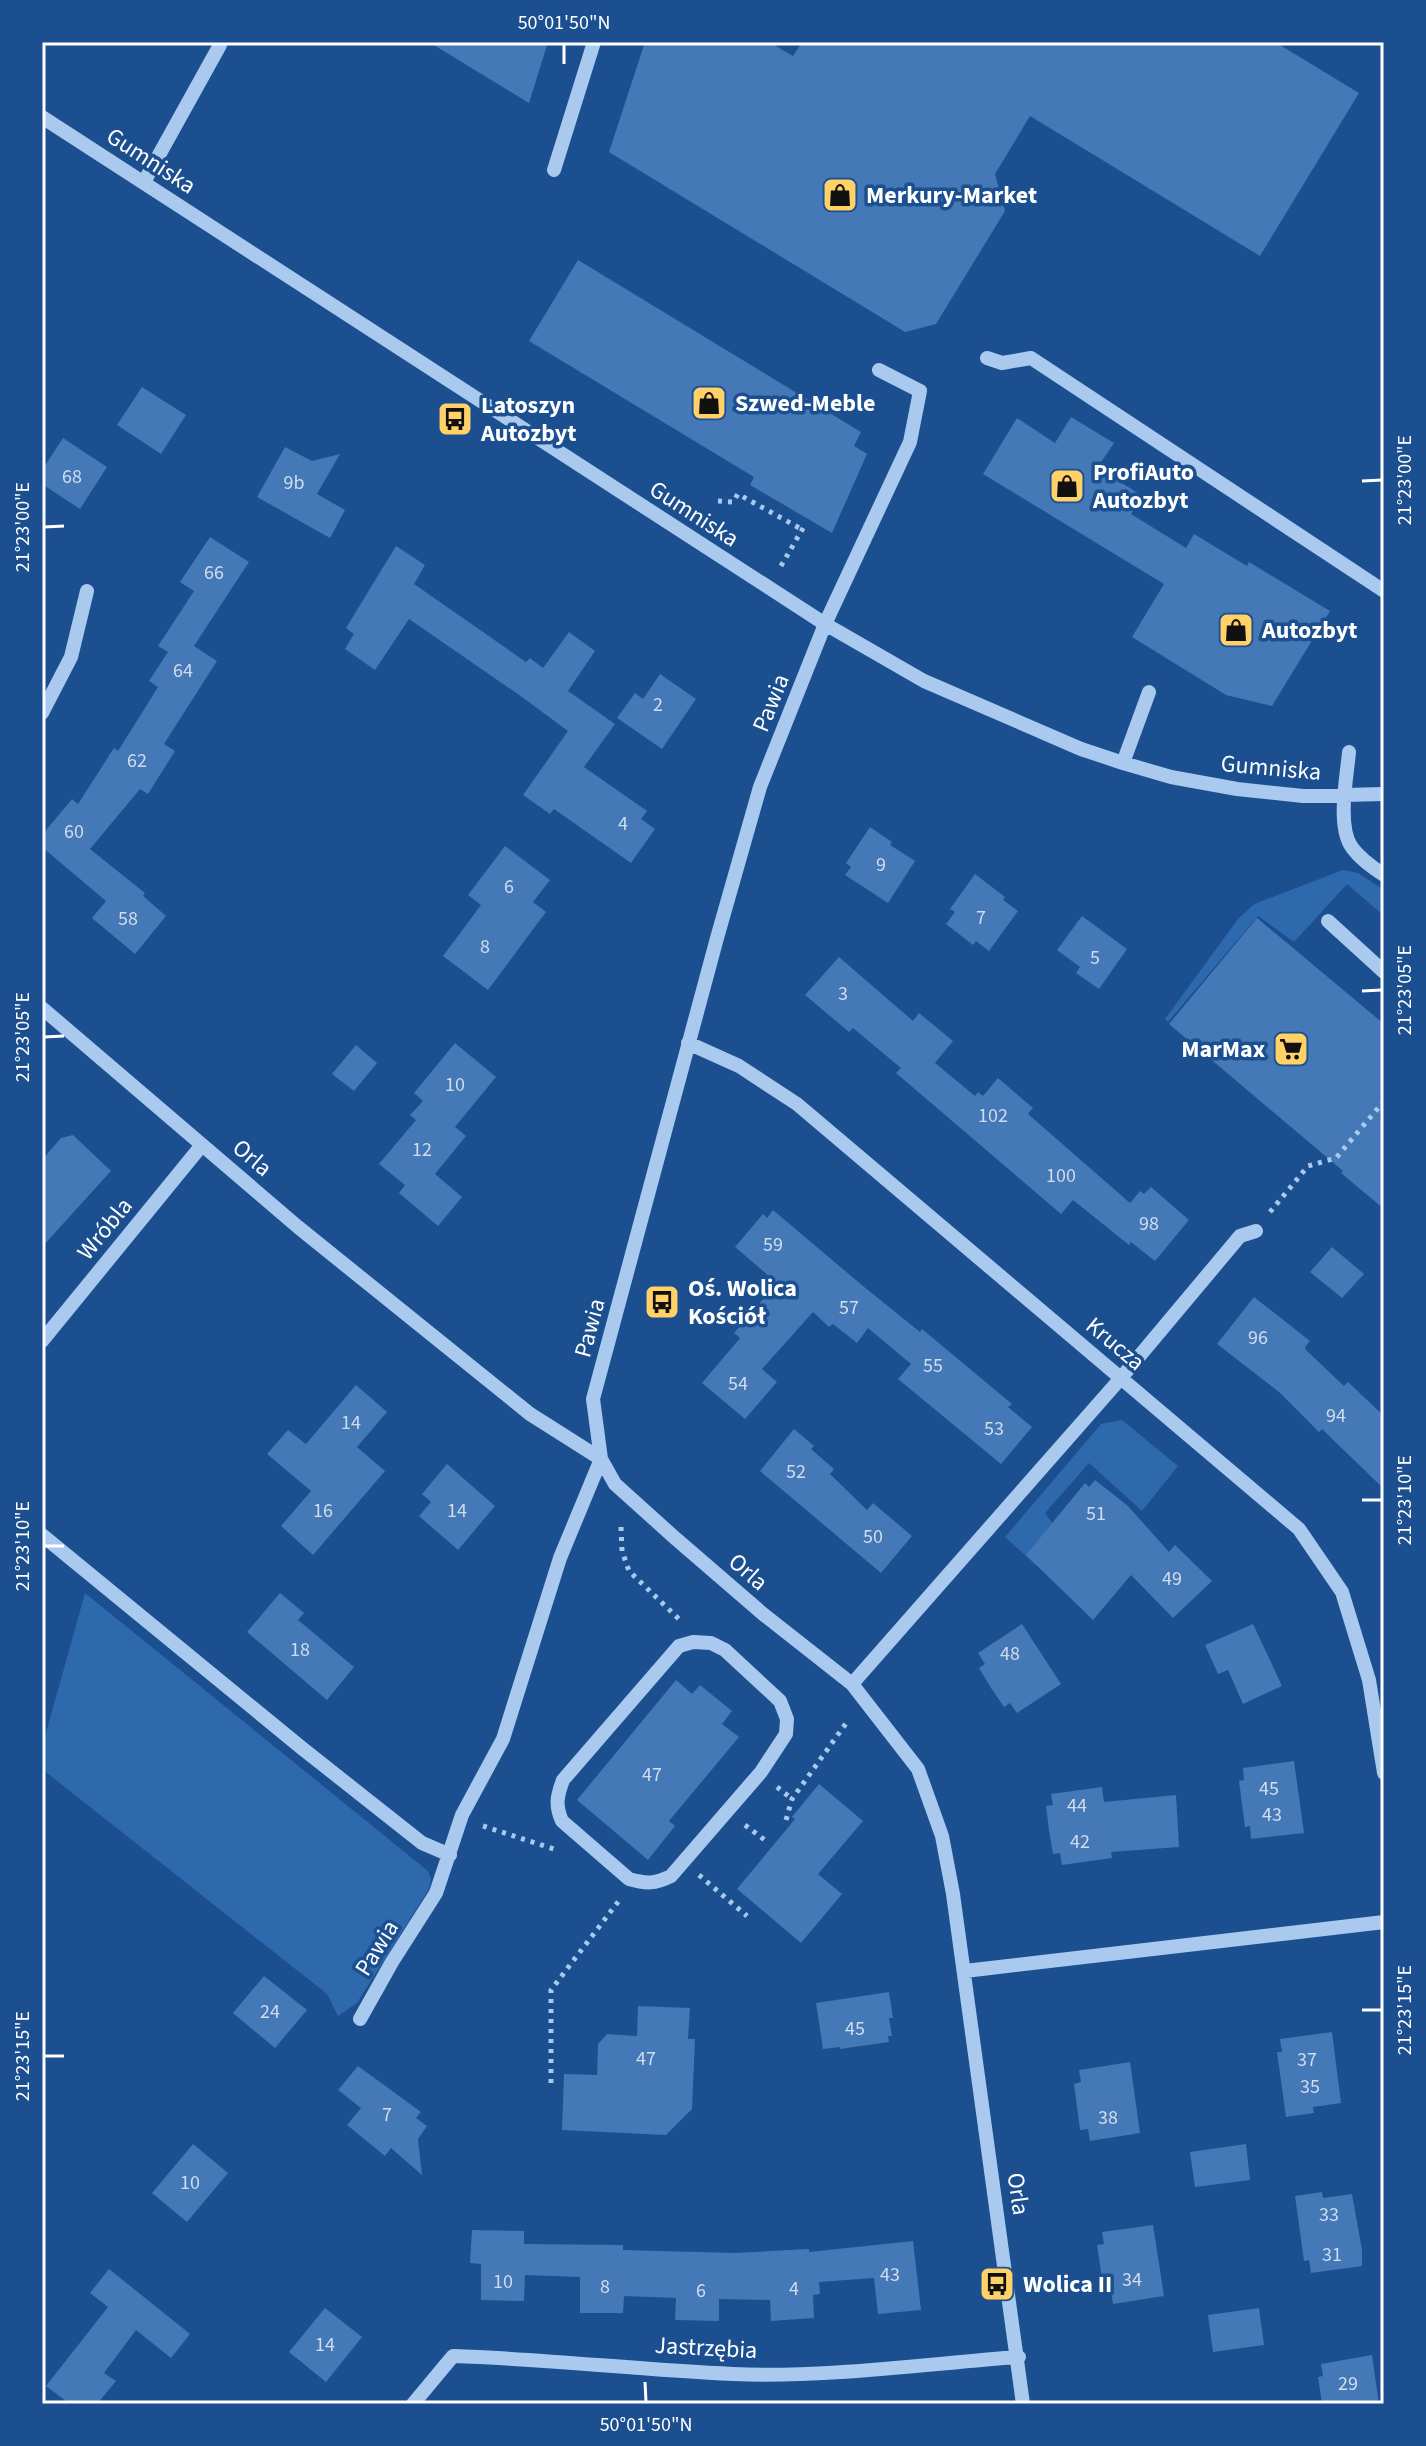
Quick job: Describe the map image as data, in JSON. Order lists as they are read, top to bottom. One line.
{"streets":{"street":["Gumniska","Pawia","Orla","Wróbla","Krucza","Jastrzębia"]},"crossings":[["Gumniska","Pawia"],["Pawia","Orla"],["Pawia","Krucza"],["Orla","Wróbla"],["Orla","Jastrzębia"]],"places":{"shop":["Merkury-Market","Szwed-Meble","ProfiAuto Autozbyt","Autozbyt"],"bus stop":["Latoszyn Autozbyt","Oś. Wolica Kościół","Wolica II"],"supermarket":["MarMax"]},"house_numbers":["68","9b","66","64","2","62","4","60","9","6","7","58","8","5","3","10","102","12","100","98","59","57","96","55","54","94","14","53","52","16","14","51","50","49","18","48","47","45","44","43","42","24","45","47","37","35","7","38","10","33","31","43","34","10","8","4","6","14","29"],"coordinates":["50°01'50\"N","21°23'00\"E","21°23'05\"E","21°23'10\"E","21°23'15\"E"]}
